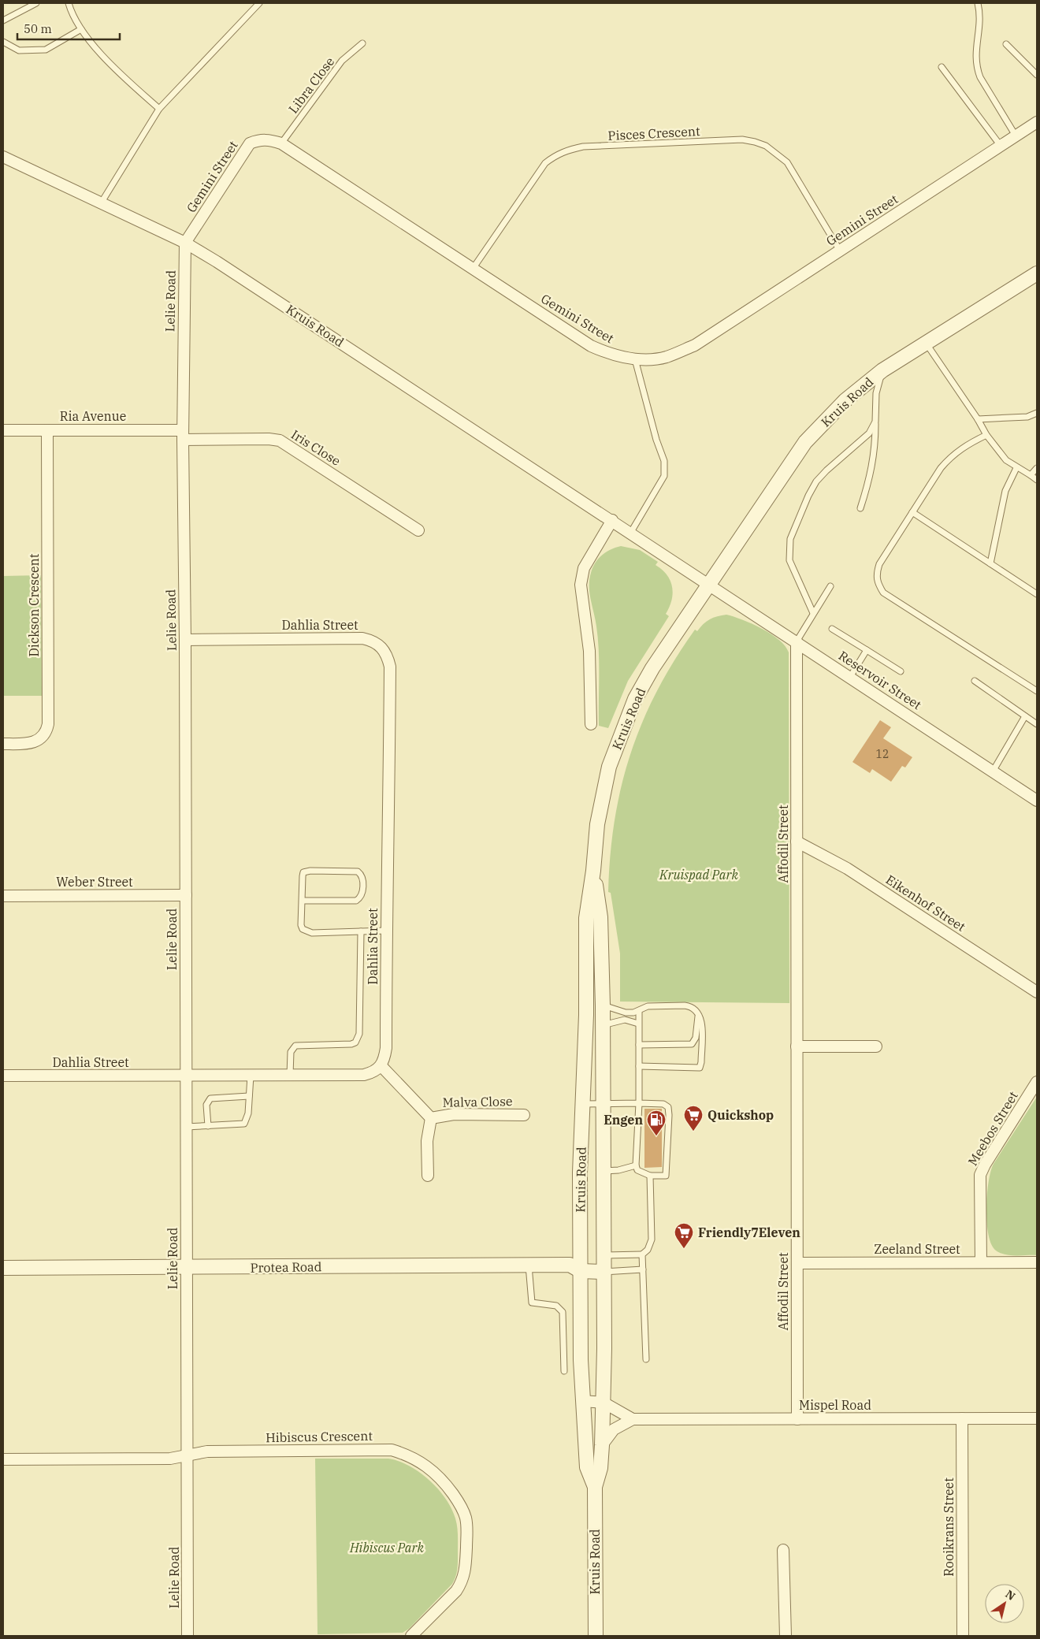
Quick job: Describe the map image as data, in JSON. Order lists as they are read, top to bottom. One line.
{"streets":{"street":["Gemini Street","Lelie Road","Kruis Road","Ria Avenue","Iris Close","Dickson Crescent","Dahlia Street","Reservoir Street","Affodil Street","Weber Street","Eikenhof Street","Malva Close","Meebos Street","Zeeland Street","Protea Road","Mispel Road","Hibiscus Crescent","Rooikrans Street"],"lane":["Libra Close","Pisces Crescent"]},"crossings":[["Libra Close","Gemini Street"],["Pisces Crescent","Gemini Street"],["Gemini Street","Lelie Road"],["Gemini Street","Kruis Road"],["Lelie Road","Kruis Road"],["Lelie Road","Ria Avenue"],["Lelie Road","Iris Close"],["Lelie Road","Dahlia Street"],["Lelie Road","Weber Street"],["Lelie Road","Protea Road"],["Lelie Road","Hibiscus Crescent"],["Kruis Road","Reservoir Street"],["Kruis Road","Protea Road"],["Kruis Road","Mispel Road"],["Ria Avenue","Iris Close"],["Ria Avenue","Dickson Crescent"],["Dahlia Street","Malva Close"],["Reservoir Street","Affodil Street"],["Affodil Street","Eikenhof Street"],["Affodil Street","Zeeland Street"],["Affodil Street","Mispel Road"],["Meebos Street","Zeeland Street"],["Mispel Road","Rooikrans Street"]],"parks":["Kruispad Park","Hibiscus Park"],"places":{"supermarket":["Quickshop","Friendly7Eleven"],"fuel station":["Engen"]},"house_numbers":["12"],"scale_bar":"50 m","north":"top right"}
